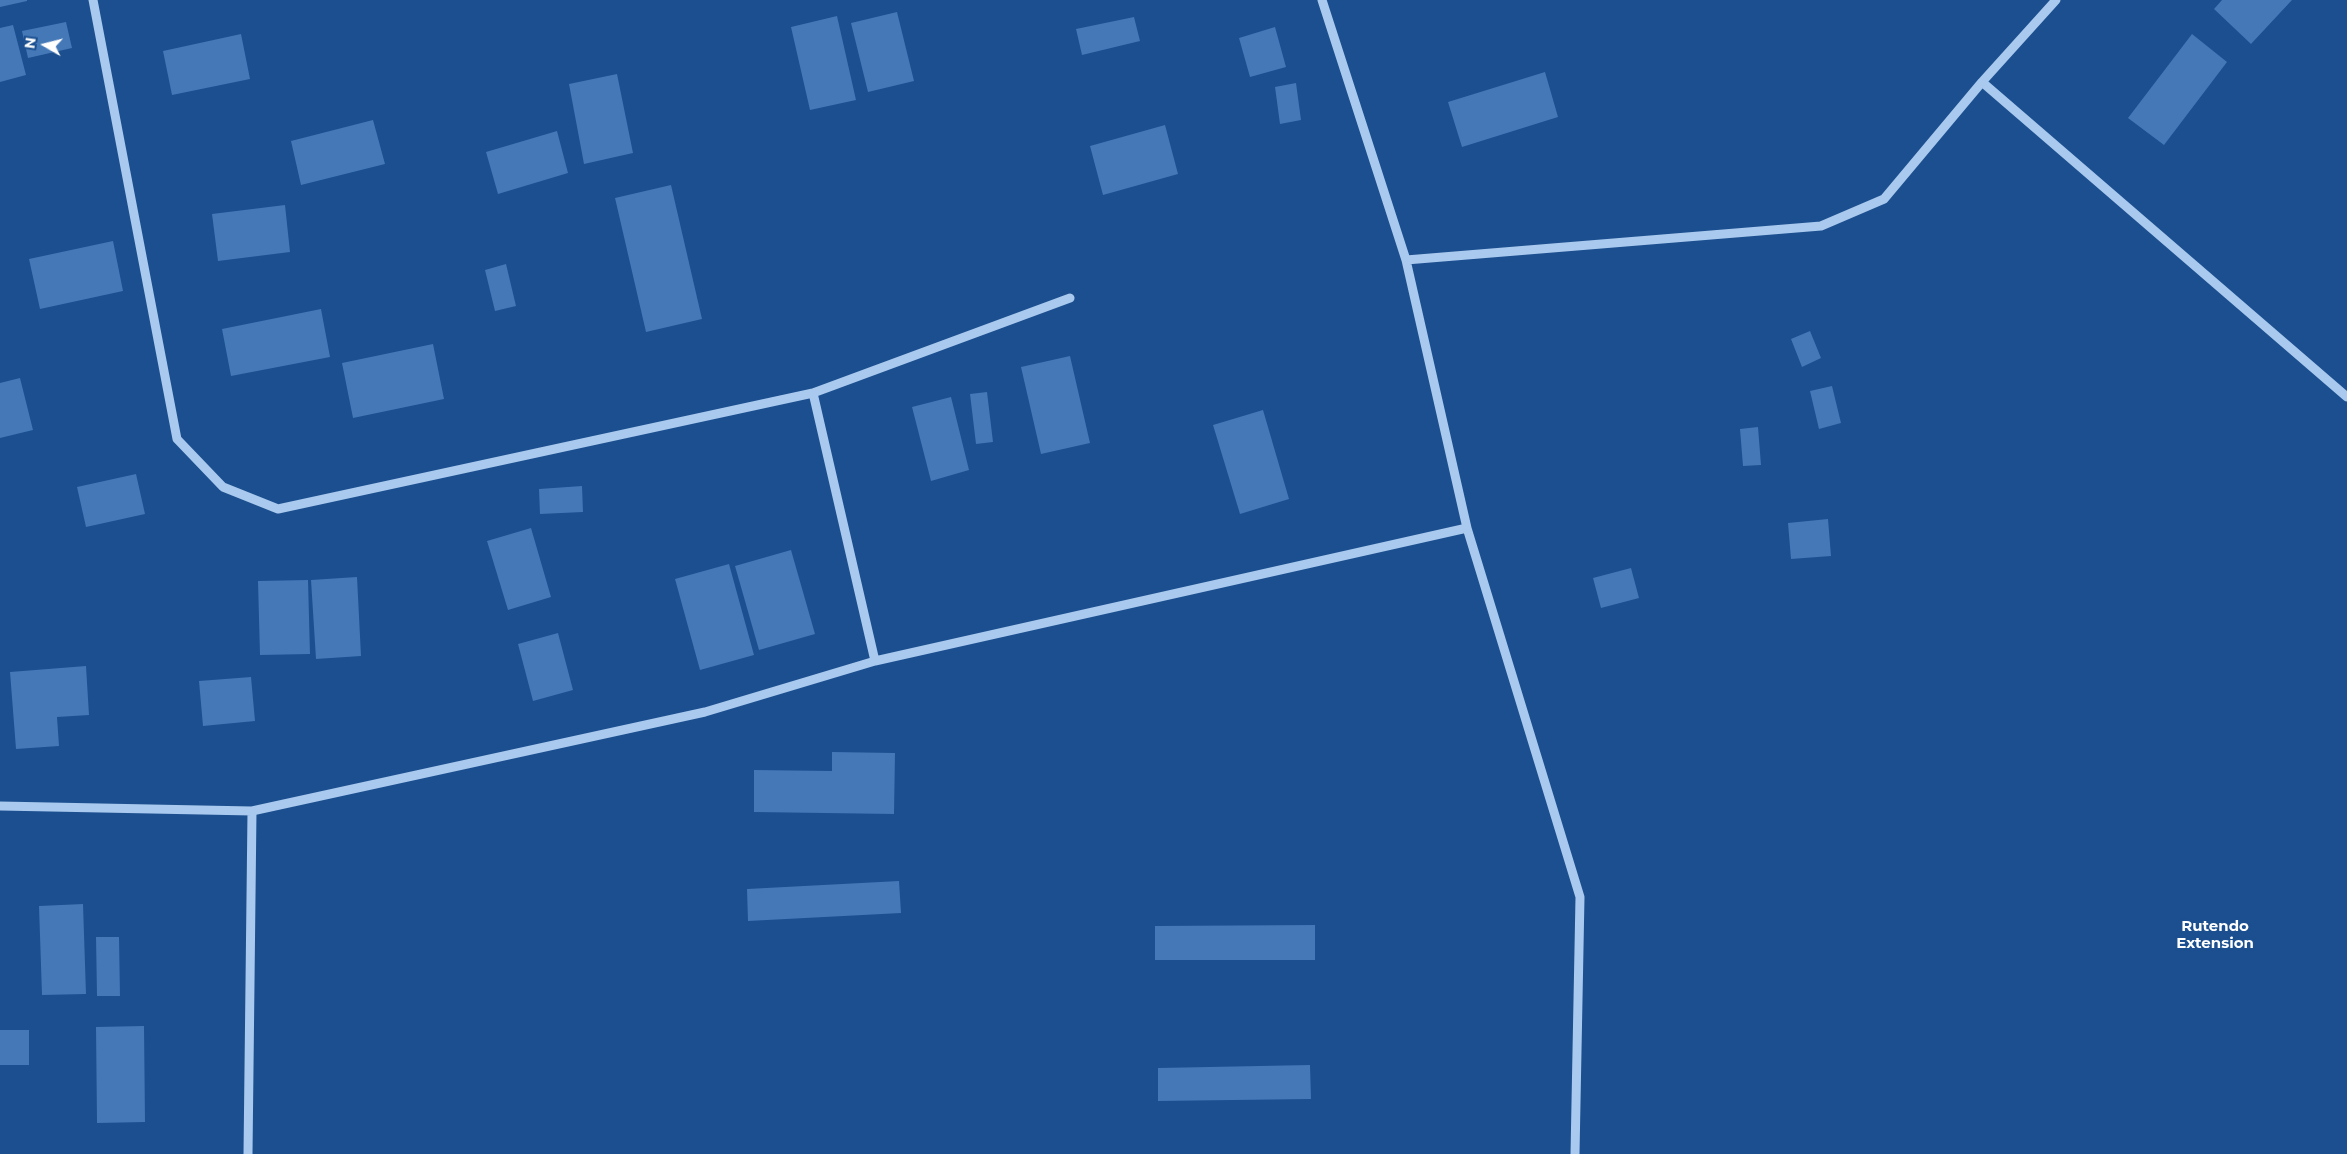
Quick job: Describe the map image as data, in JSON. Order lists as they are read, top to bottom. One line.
{"districts":["Rutendo Extension"],"north":"left"}
